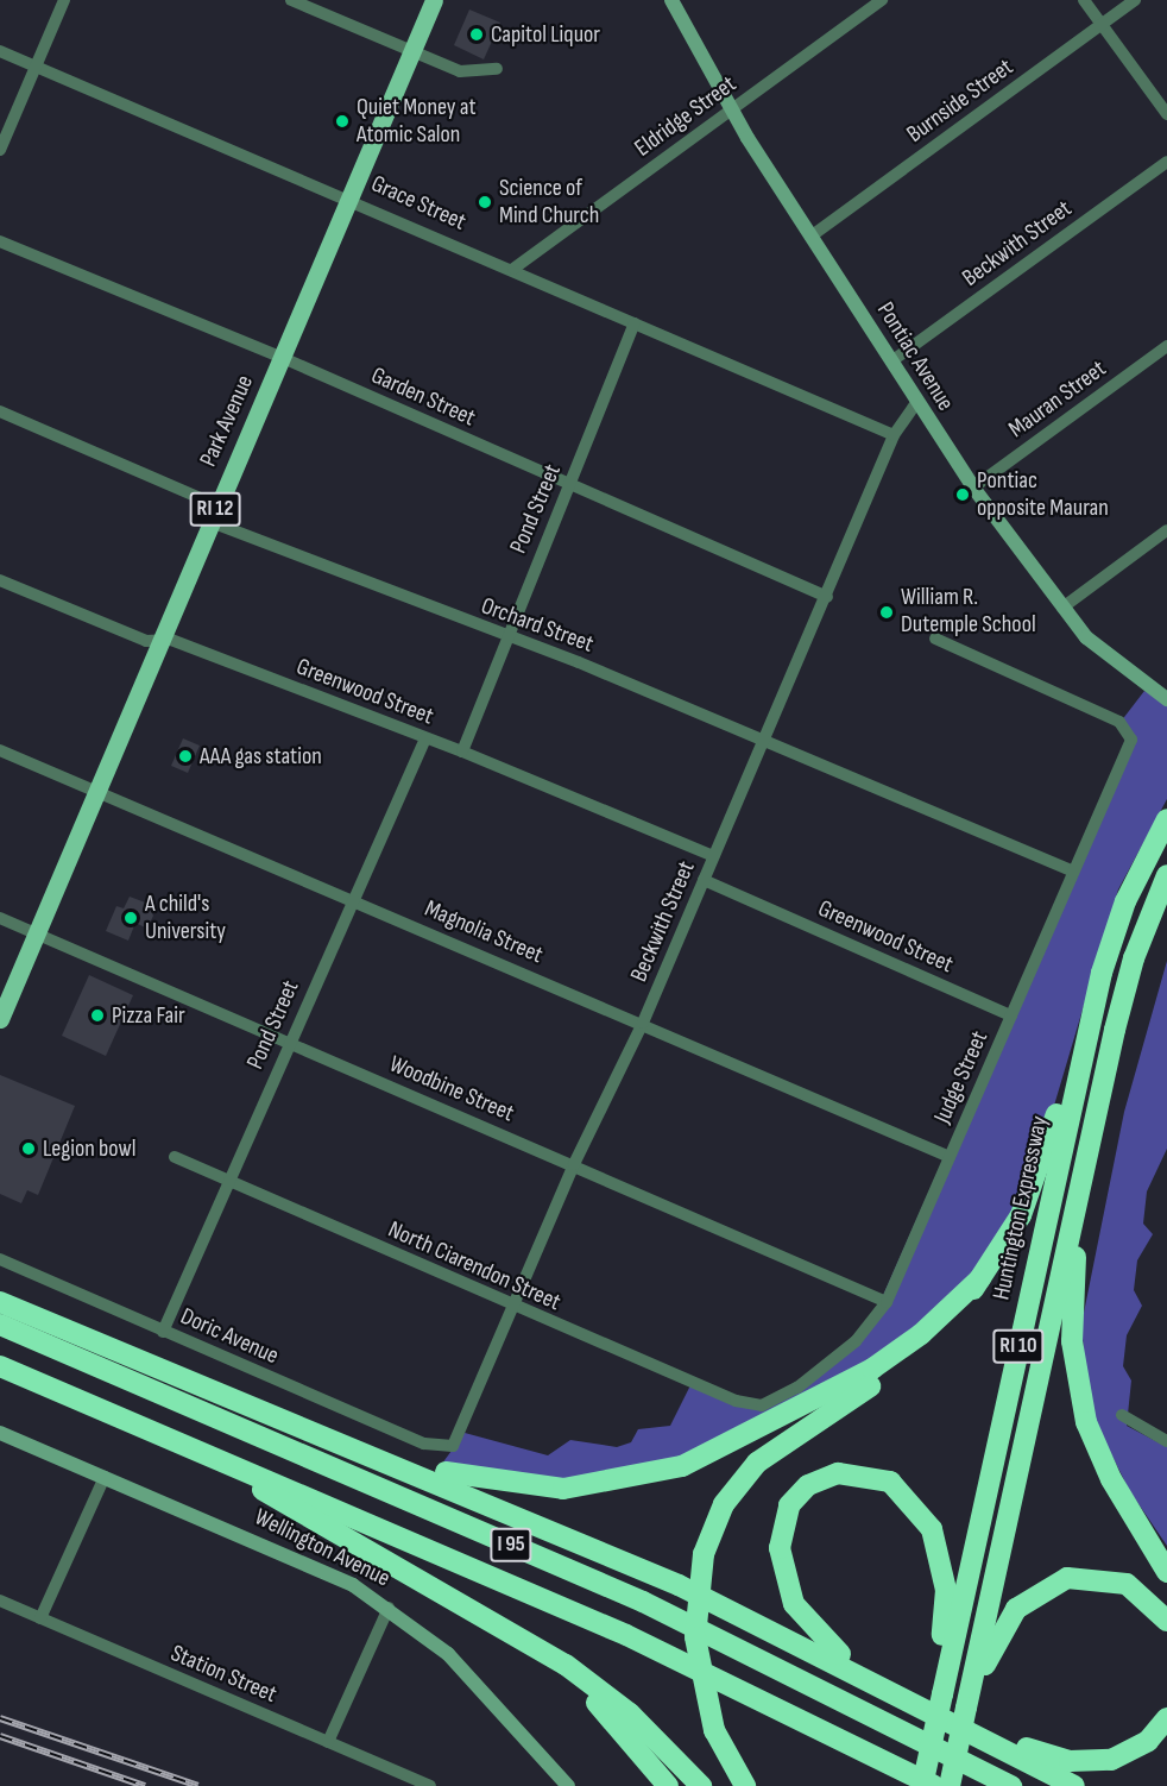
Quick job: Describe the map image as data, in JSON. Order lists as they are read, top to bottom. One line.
{"streets":{"highway":["Huntington Expressway","RI 10","I 95"],"main road":["Pontiac Avenue","Park Avenue","RI 12","Wellington Avenue"],"street":["Burnside Street","Eldridge Street","Grace Street","Beckwith Street","Garden Street","Mauran Street","Pond Street","Orchard Street","Greenwood Street","Magnolia Street","Judge Street","Woodbine Street","North Ciarendon Street","Doric Avenue","Station Street"]},"crossings":[["Burnside Street","Pontiac Avenue"],["Eldridge Street","Grace Street"],["Eldridge Street","Pontiac Avenue"],["Grace Street","Beckwith Street"],["Grace Street","Park Avenue"],["Grace Street","Pond Street"],["Beckwith Street","Pontiac Avenue"],["Beckwith Street","Garden Street"],["Beckwith Street","Orchard Street"],["Beckwith Street","Greenwood Street"],["Beckwith Street","Magnolia Street"],["Beckwith Street","Woodbine Street"],["Beckwith Street","North Ciarendon Street"],["Beckwith Street","Doric Avenue"],["Pontiac Avenue","Mauran Street"],["Garden Street","Park Avenue"],["Garden Street","Pond Street"],["Park Avenue","Orchard Street"],["Park Avenue","Greenwood Street"],["Park Avenue","Magnolia Street"],["Park Avenue","Woodbine Street"],["Pond Street","Orchard Street"],["Pond Street","Greenwood Street"],["Pond Street","Magnolia Street"],["Pond Street","Woodbine Street"],["Pond Street","North Ciarendon Street"],["Pond Street","Doric Avenue"],["Orchard Street","Judge Street"],["Greenwood Street","Judge Street"],["Magnolia Street","Judge Street"],["Judge Street","Woodbine Street"],["Judge Street","North Ciarendon Street"]],"places":["Capitol Liquor","Quiet Money at Atomic Salon","Science of Mind Church","Pontiac opposite Mauran","William R. Dutemple School","AAA gas station","A child's University","Pizza Fair","Legion bowl"]}
